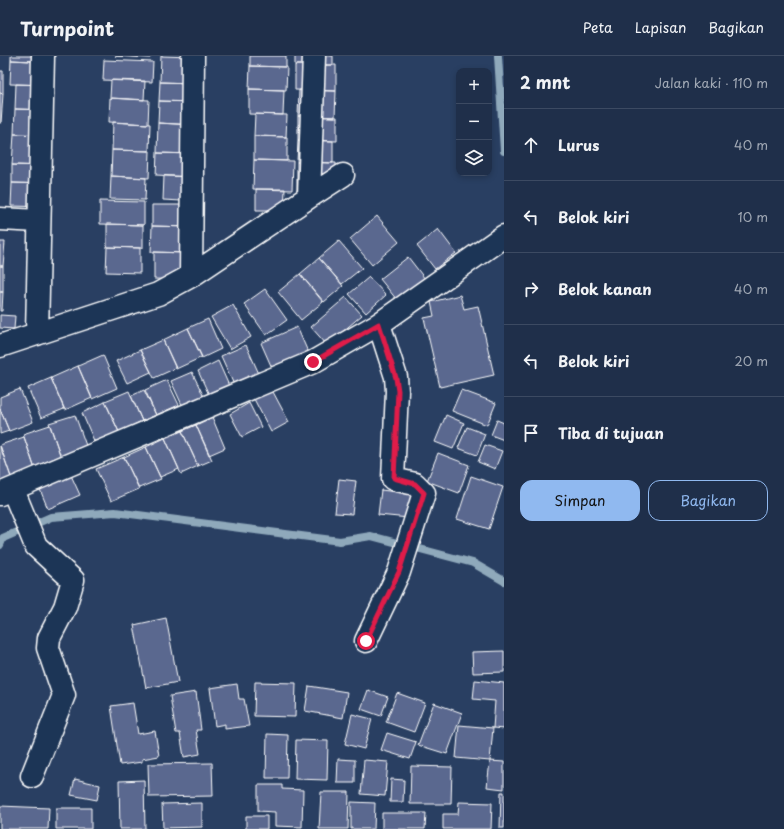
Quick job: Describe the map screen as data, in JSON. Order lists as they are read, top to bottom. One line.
{"page":{"header":"Turnpoint","nav":["Peta","Lapisan","Bagikan"],"heading":["2 mnt","Jalan kaki · 110 m"],"map_buttons":["+","−"],"list":[["Lurus","40 m"],["Belok kiri","10 m"],["Belok kanan","40 m"],["Belok kiri","20 m"],"Tiba di tujuan"],"buttons":["Simpan","Bagikan"]}}
